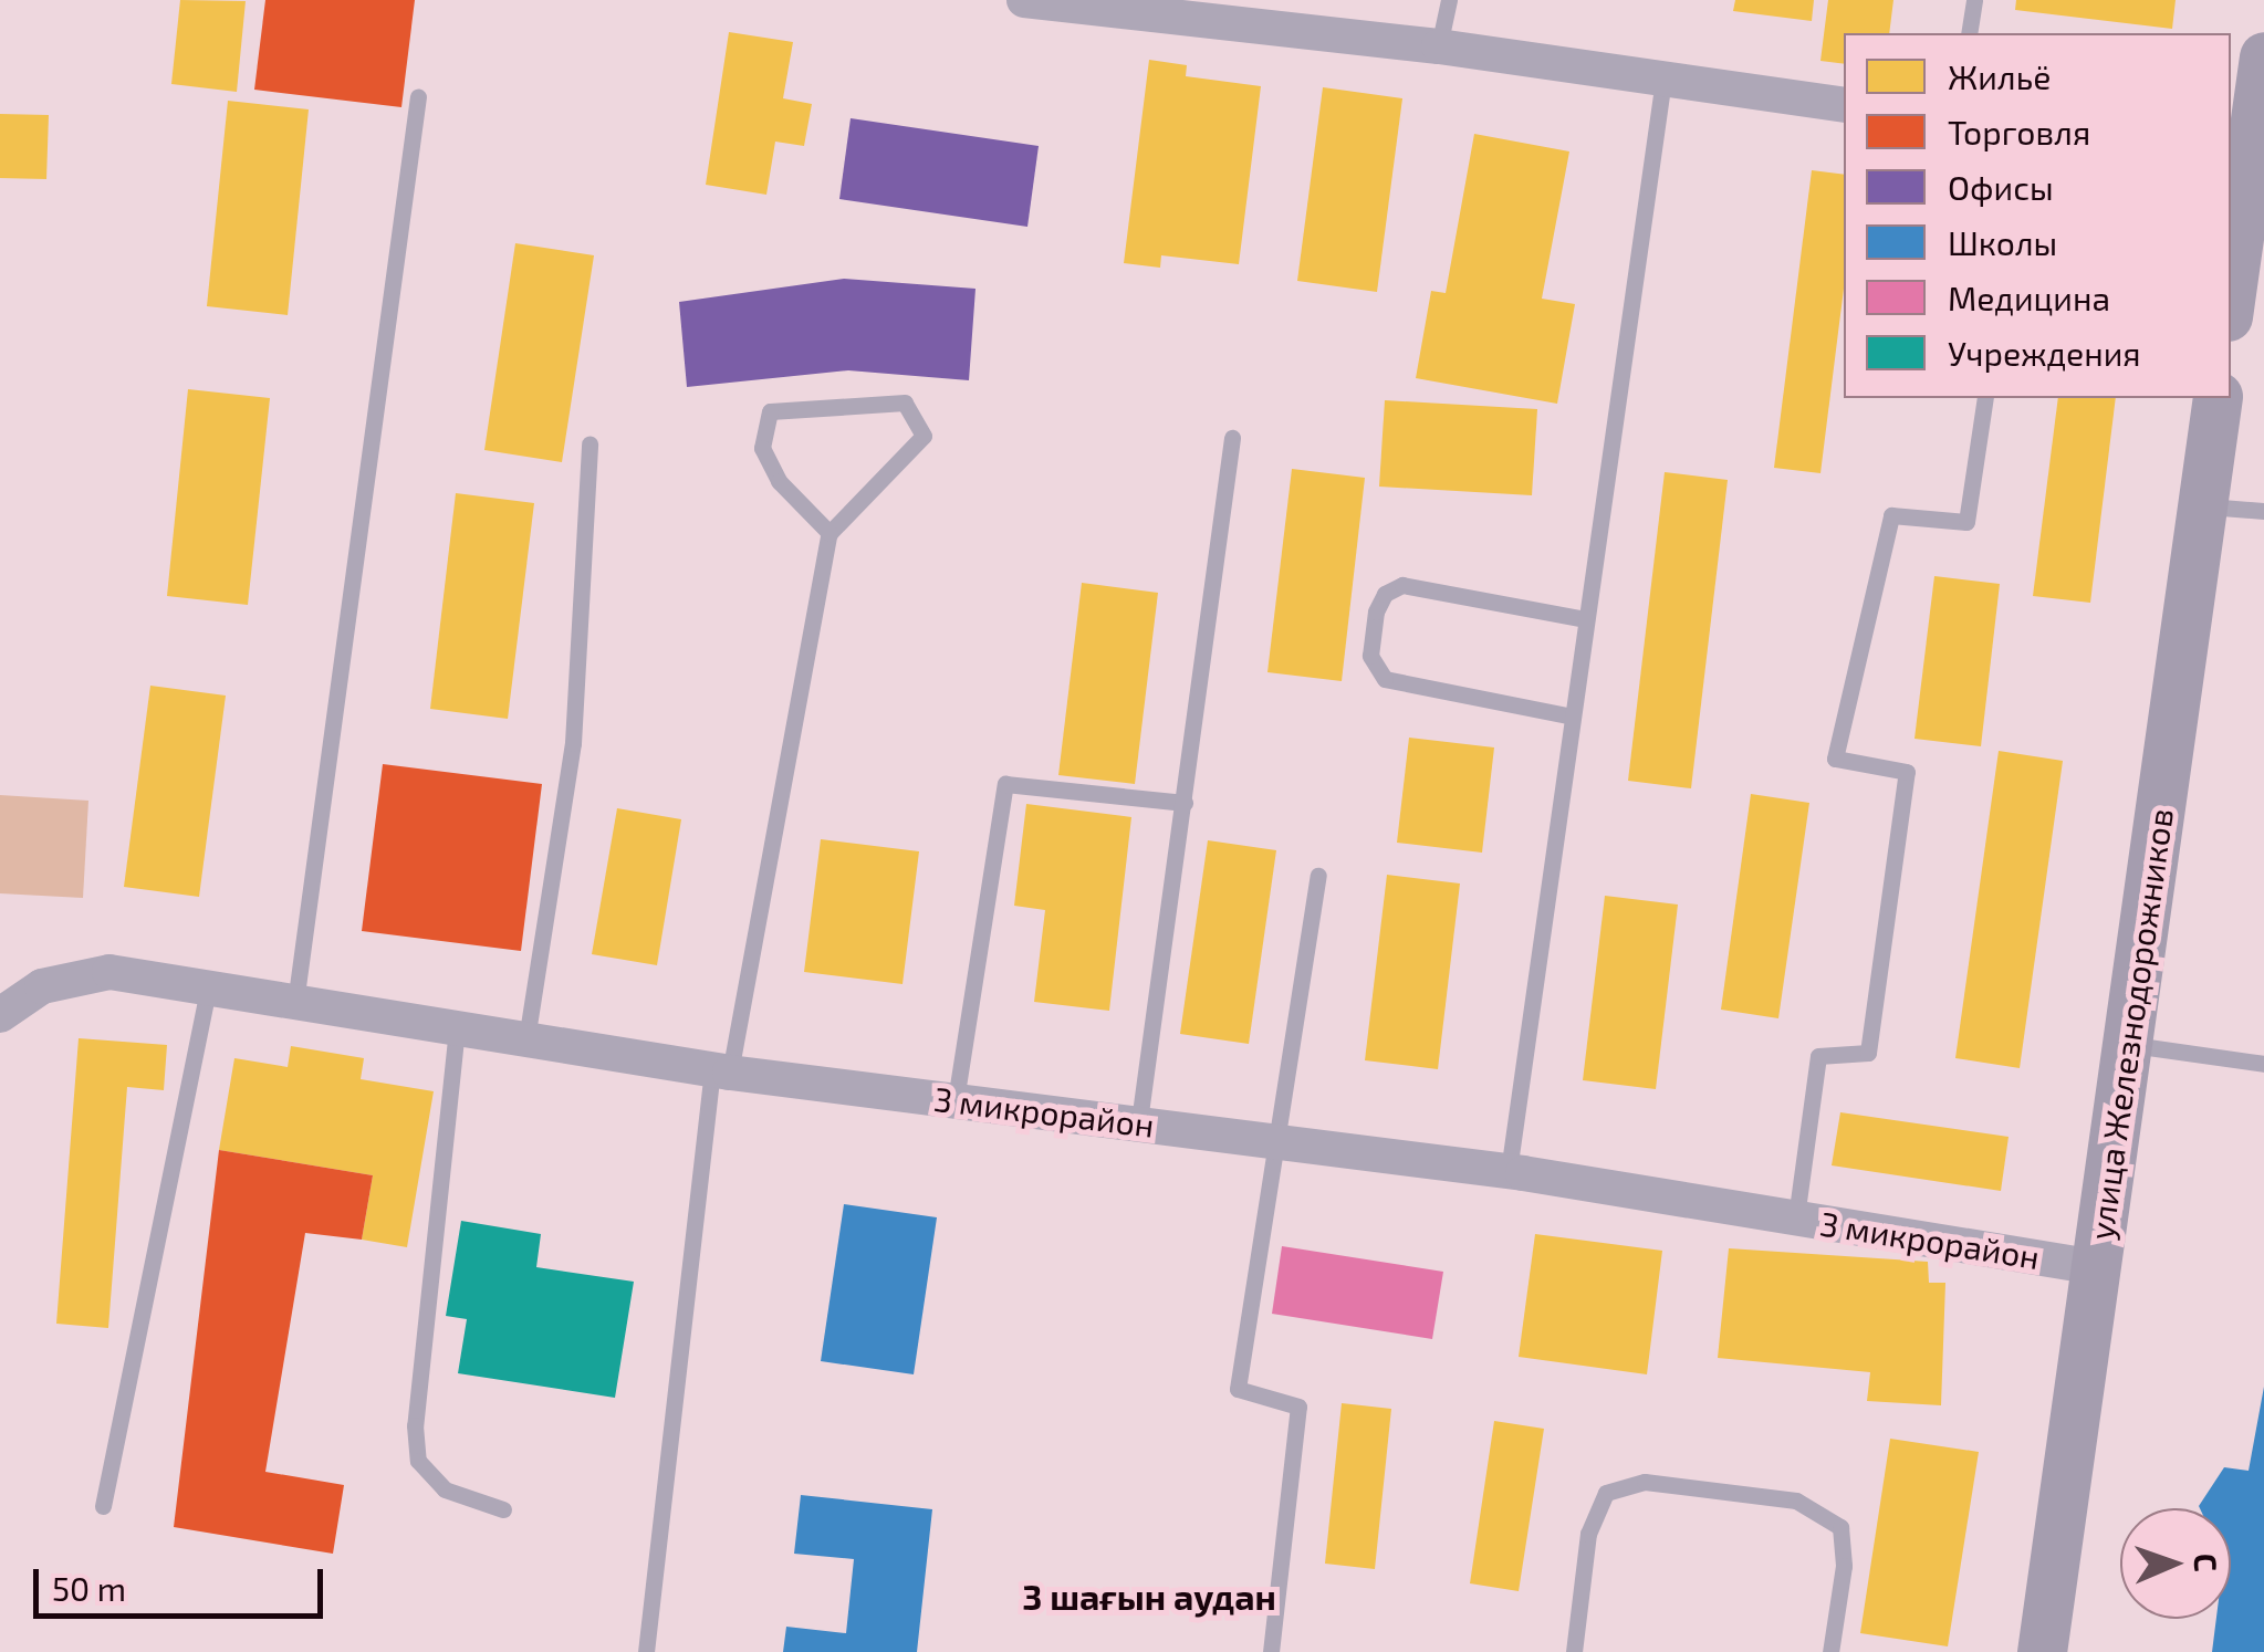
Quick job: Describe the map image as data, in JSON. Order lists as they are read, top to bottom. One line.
{"streets":{"street":["улица Железнодорожников","3 микрорайон"]},"crossings":[["улица Железнодорожников","3 микрорайон"]],"districts":["3 шағын аудан"],"legend":["Жильё","Торговля","Офисы","Школы","Медицина","Учреждения"],"scale_bar":"50 m","north":"right"}
